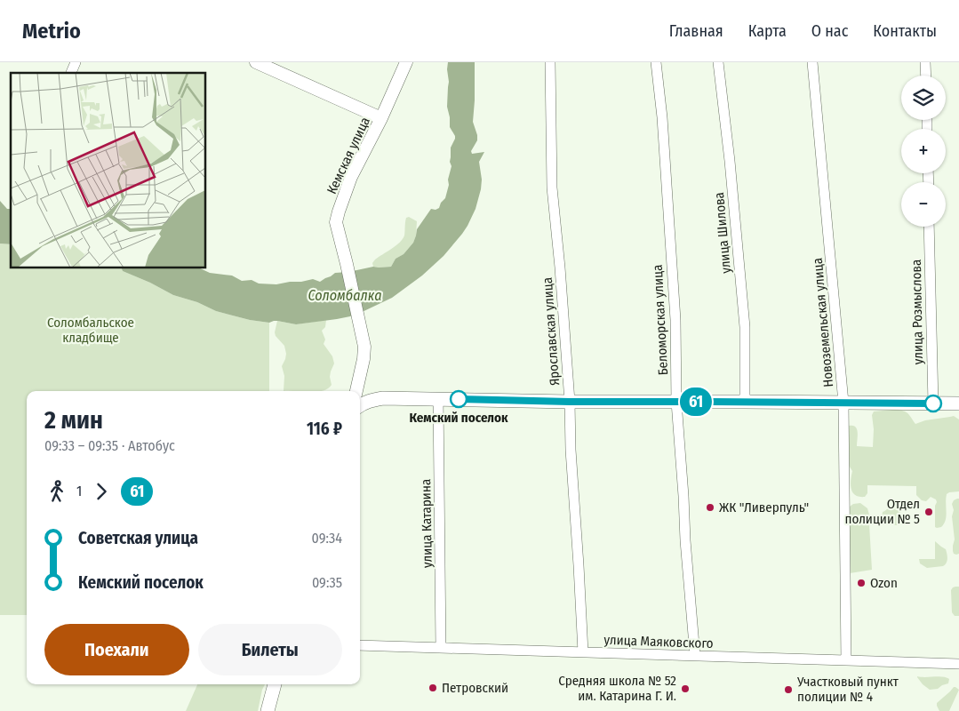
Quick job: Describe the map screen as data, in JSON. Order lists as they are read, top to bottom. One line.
{"streets":{"street":["Кемская улица","улица Шилова","улица Розмыслова","Беломорская улица","Новоземельская улица","Ярославская улица","улица Катарина","улица Маяковского"]},"crossings":[["Беломорская улица","улица Маяковского"],["Новоземельская улица","улица Маяковского"],["Ярославская улица","улица Маяковского"],["улица Катарина","улица Маяковского"]],"water":["Соломбалка"],"parks":["Соломбальское кладбище"],"places":["Кемский поселок","ЖК \"Ливерпуль\"","Отдел полиции № 5","Ozon","Петровский","Средняя школа № 52 им. Катарина Г. И.","Участковый пункт полиции № 4"],"lines":["bus line 61"],"page":{"header":"Metrio","nav":["Главная","Карта","О нас","Контакты"],"on_map":"61","map_buttons":["+","−"],"heading":["2 мин","09:33 – 09:35 · Автобус","116 ₽"],"legs":["1","61"],"list":[{"name":"Советская улица","value":"09:34"},{"name":"Кемский поселок","value":"09:35"}],"buttons":["Поехали","Билеты"]}}
